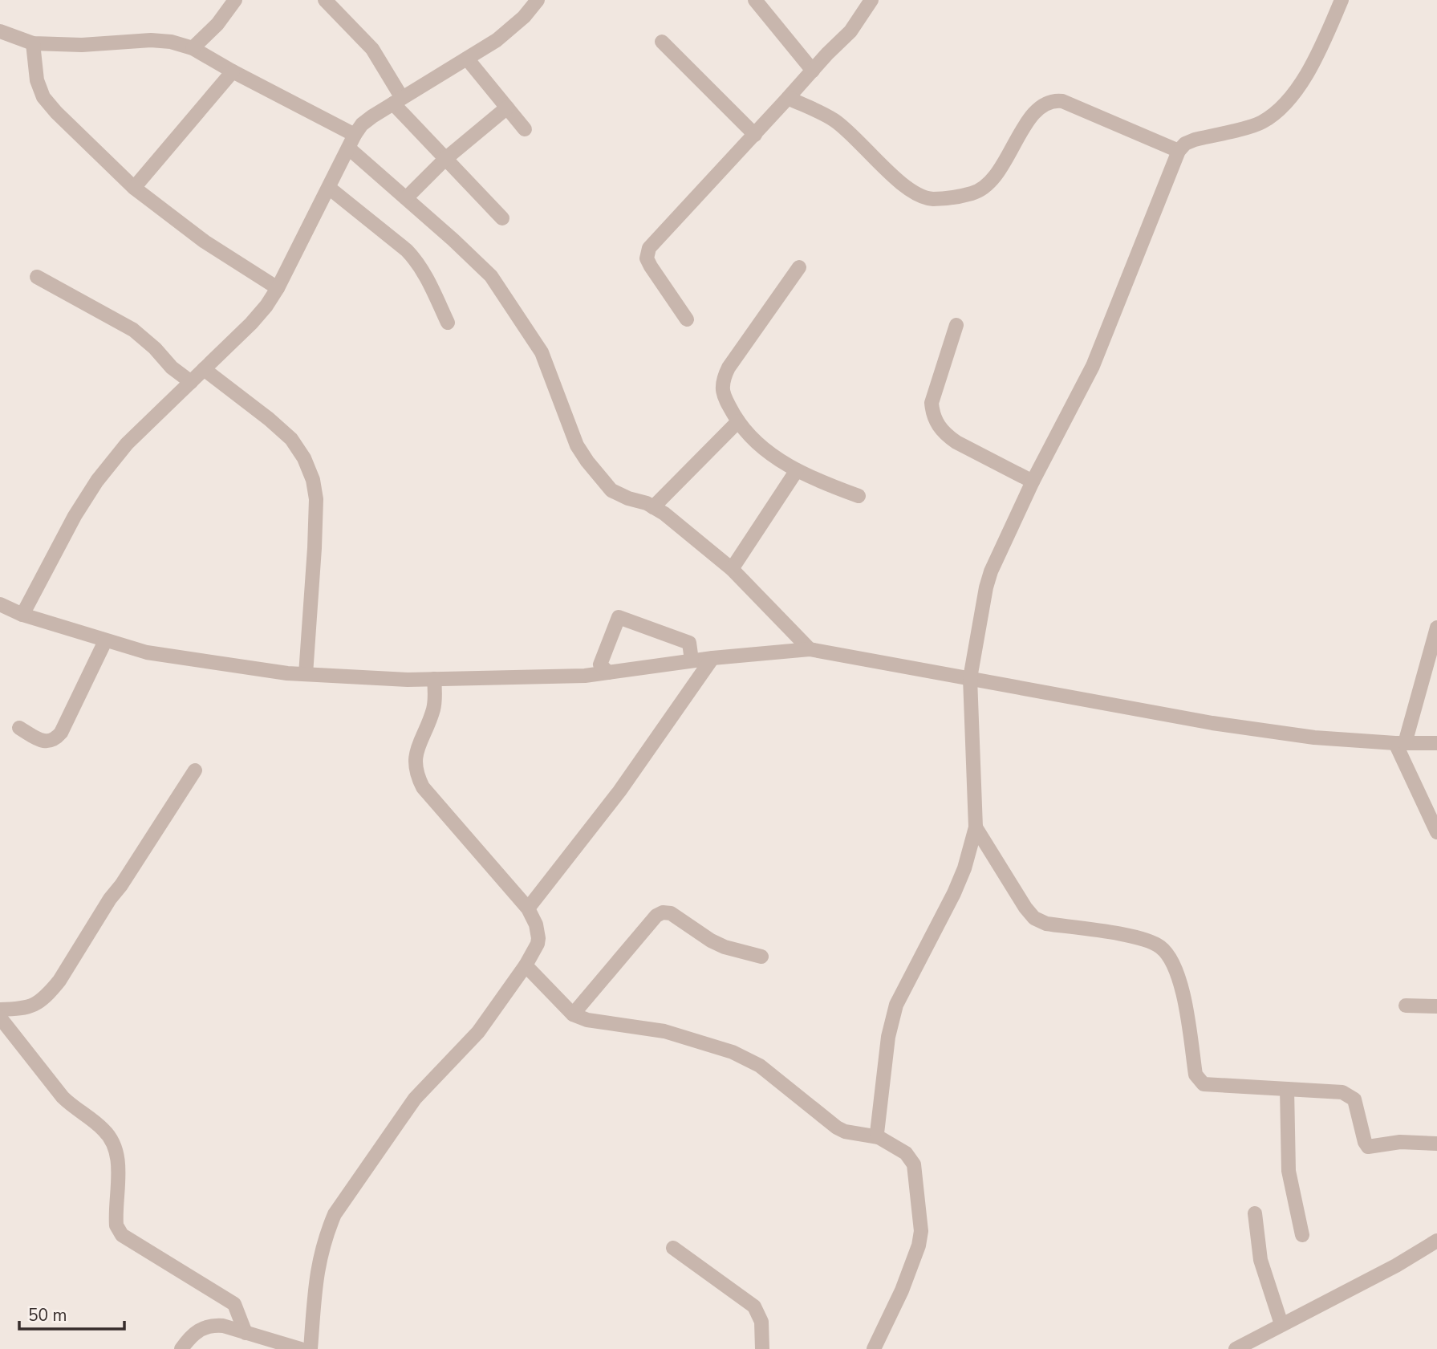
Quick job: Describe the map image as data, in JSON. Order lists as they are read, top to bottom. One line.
{"scale_bar":"50 m"}
